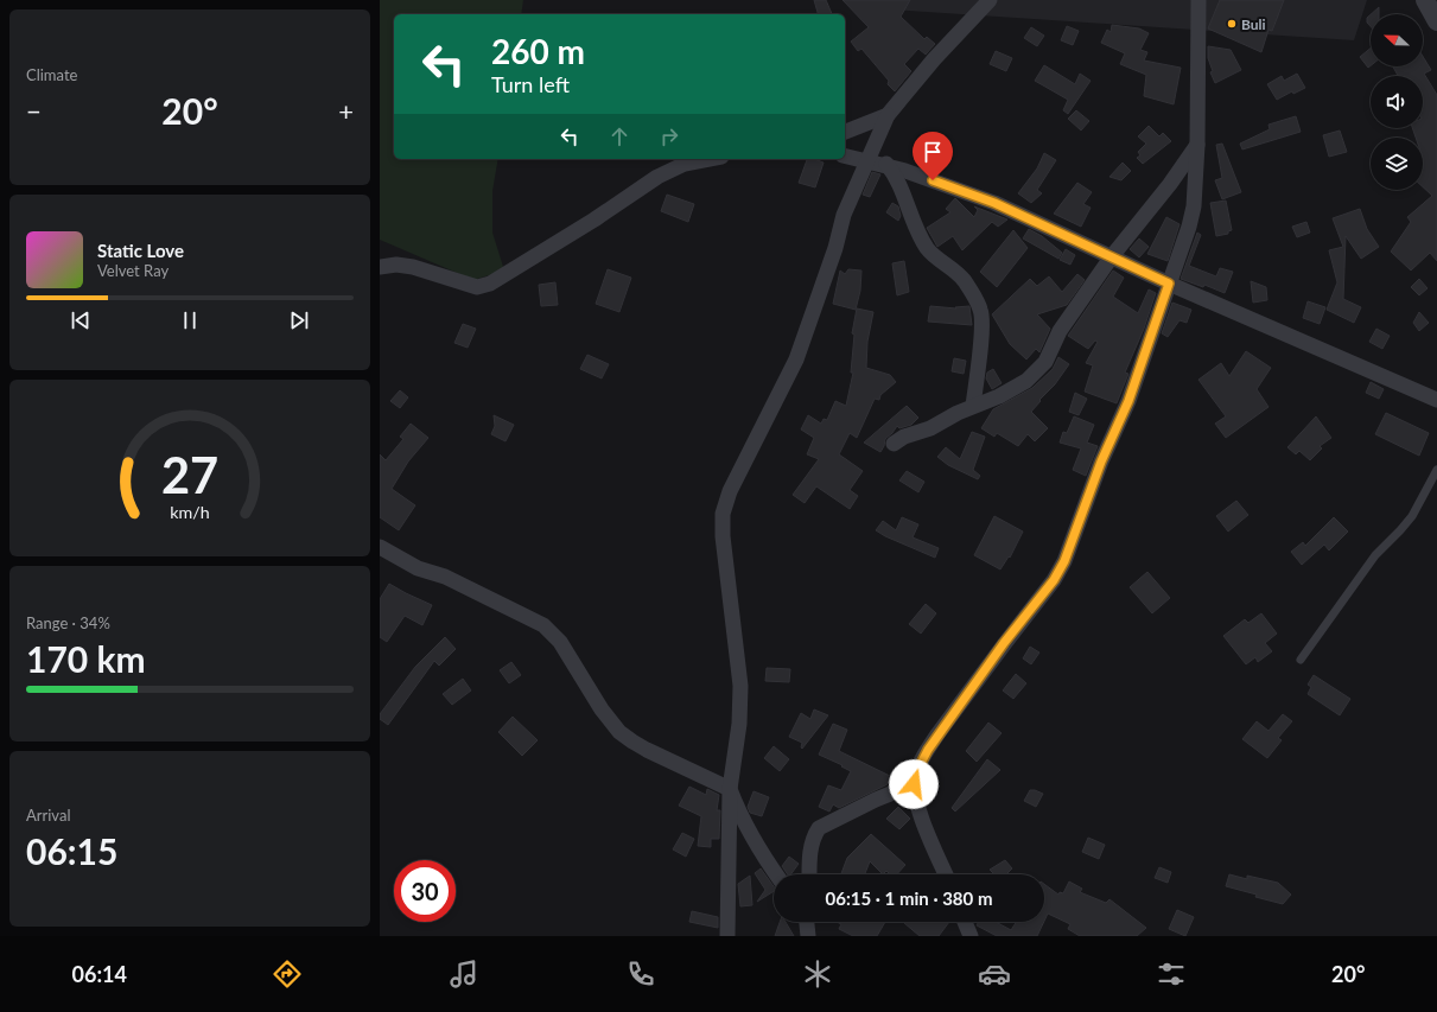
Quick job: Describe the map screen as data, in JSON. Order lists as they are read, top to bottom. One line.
{"places":["Buli"],"north":"left","page":{"tile":["Climate",["Range · 34%","170 km"],["Arrival","06:15"]],"turn":["260 m","Turn left"],"heat":["−","20°","+"],"song":["Static Love","Velvet Ray"],"limit":"30","trip":"06:15 · 1 min · 380 m","tabs":["06:14","20°"],"gauge":["27","km/h"]}}
